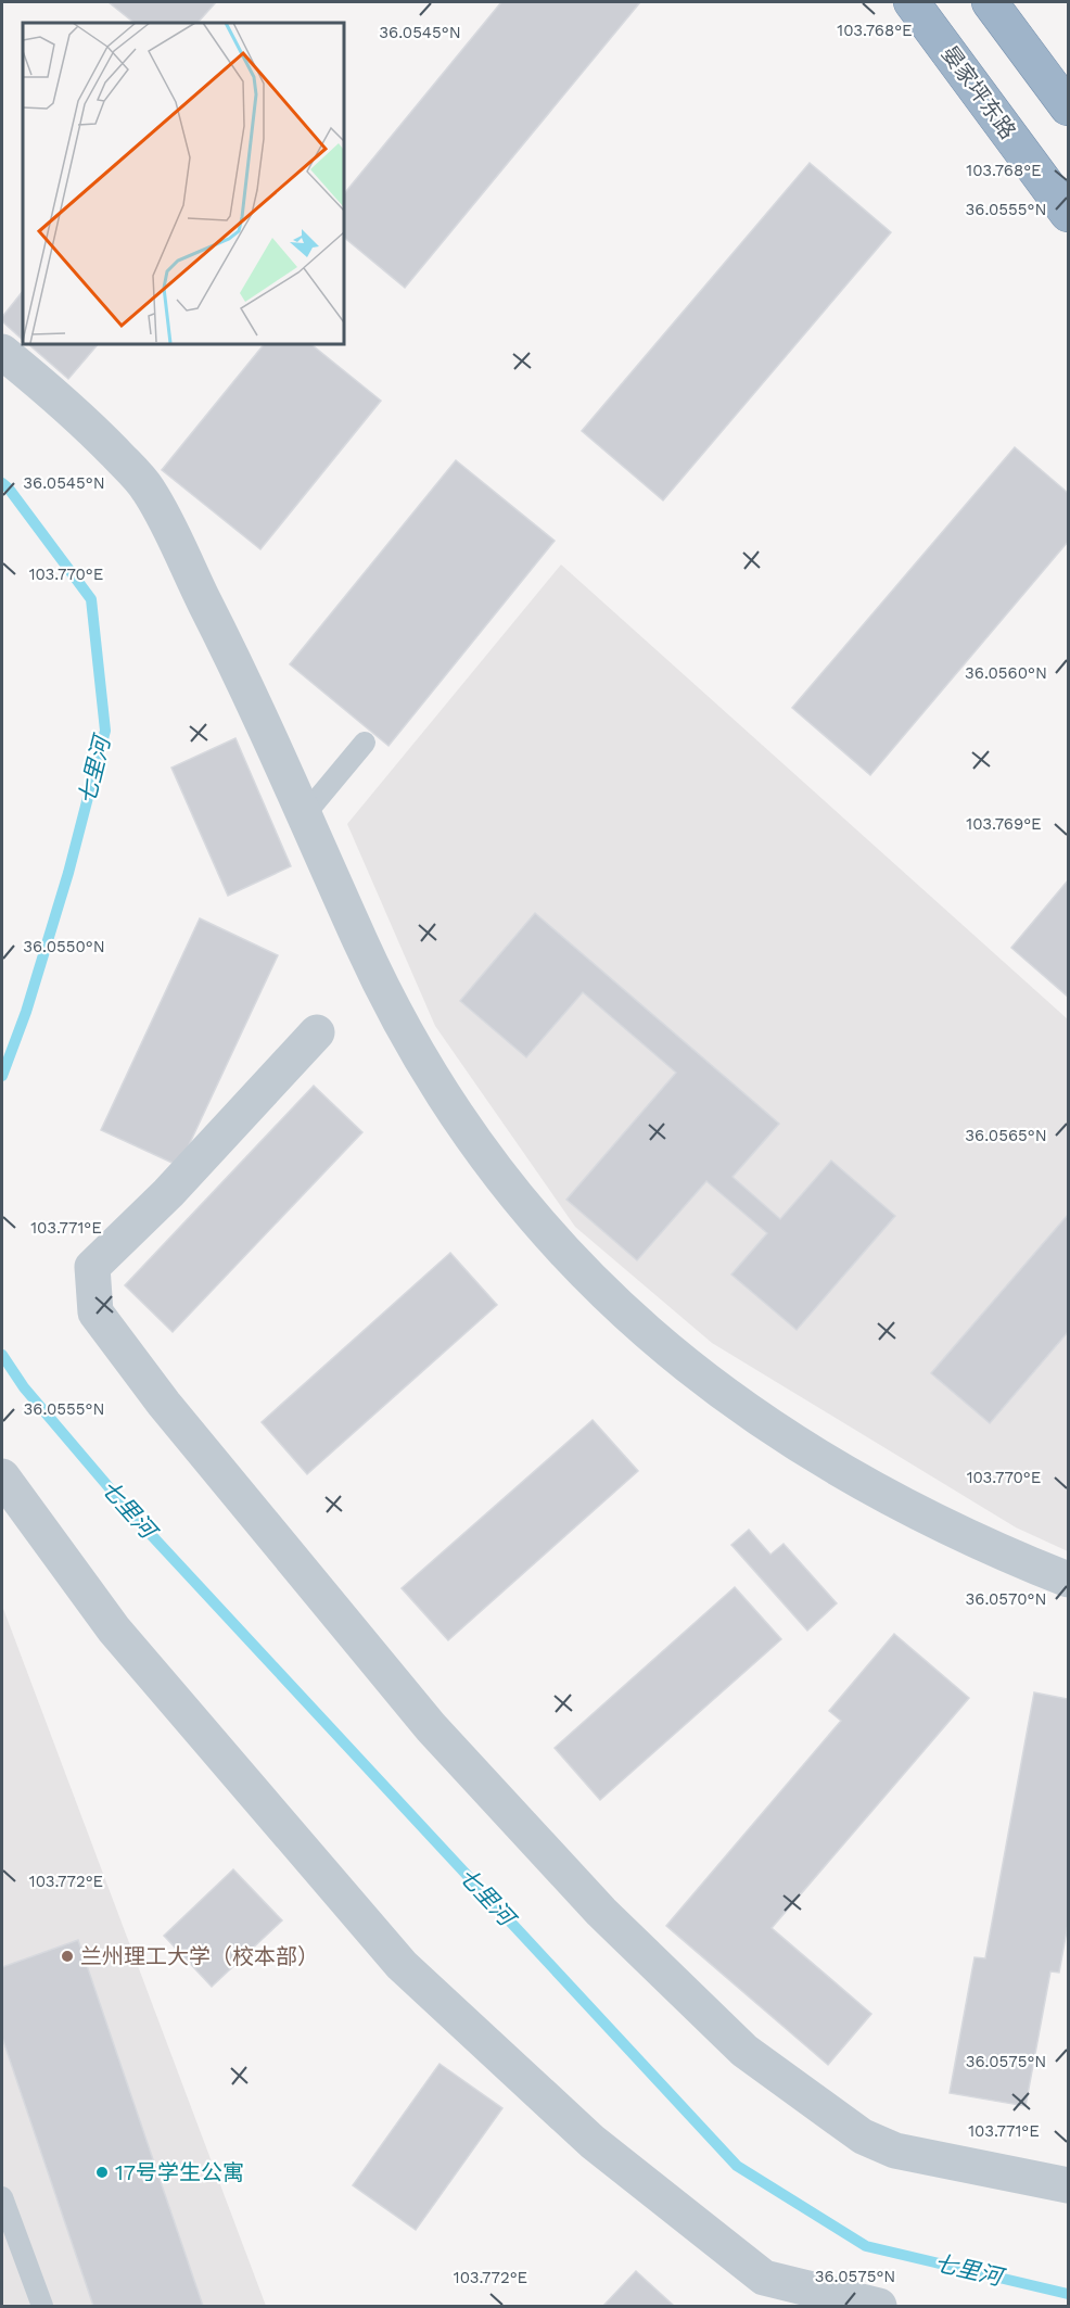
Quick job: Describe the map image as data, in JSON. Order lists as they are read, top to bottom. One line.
{"streets":{"highway":["晏家坪东路"]},"water":["七里河"],"places":["兰州理工大学（校本部）","17号学生公寓"],"coordinates":["103.768°E","36.0545°N","36.0555°N","103.770°E","36.0560°N","103.769°E","36.0550°N","36.0565°N","103.771°E","36.0570°N","103.772°E","36.0575°N"]}
